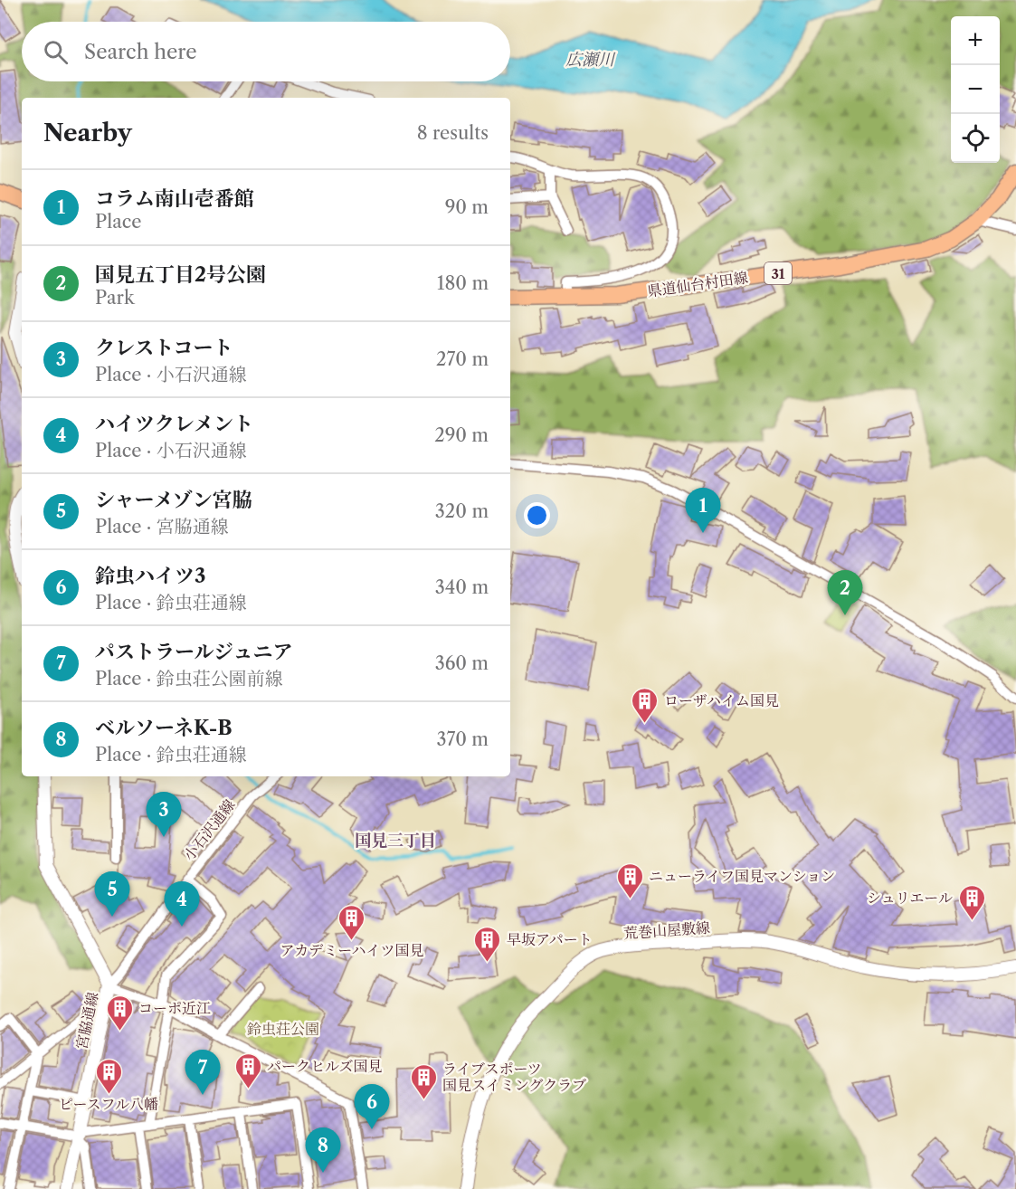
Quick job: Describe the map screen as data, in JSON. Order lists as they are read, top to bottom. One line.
{"streets":{"main road":["31","県道仙台村田線"],"street":["小石沢通線","荒巻山屋敷線","宮脇通線"]},"crossings":[["小石沢通線","宮脇通線"]],"districts":["国見三丁目"],"water":["広瀬川"],"parks":["鈴虫荘公園"],"places":{"building":["ローザハイム国見","ニューライフ国見マンション","シュリエール","アカデミーハイツ国見","早坂アパート","コーポ近江","パークヒルズ国見","ピースフル八幡","ライブスポーツ 国見スイミングクラブ"]},"page":{"map_buttons":["+","−"],"search":"Search here","heading":["Nearby","8 results"],"list":[{"mark":"1","name":"コラム南山壱番館","note":"Place","value":"90 m"},{"mark":"2","name":"国見五丁目2号公園","note":"Park","value":"180 m"},{"mark":"3","name":"クレストコート","note":"Place · 小石沢通線","value":"270 m"},{"mark":"4","name":"ハイツクレメント","note":"Place · 小石沢通線","value":"290 m"},{"mark":"5","name":"シャーメゾン宮脇","note":"Place · 宮脇通線","value":"320 m"},{"mark":"6","name":"鈴虫ハイツ3","note":"Place · 鈴虫荘通線","value":"340 m"},{"mark":"7","name":"パストラールジュニア","note":"Place · 鈴虫荘公園前線","value":"360 m"},{"mark":"8","name":"ベルソーネK-B","note":"Place · 鈴虫荘通線","value":"370 m"}],"pins":["1","2","3","5","4","7","6","8"]}}
